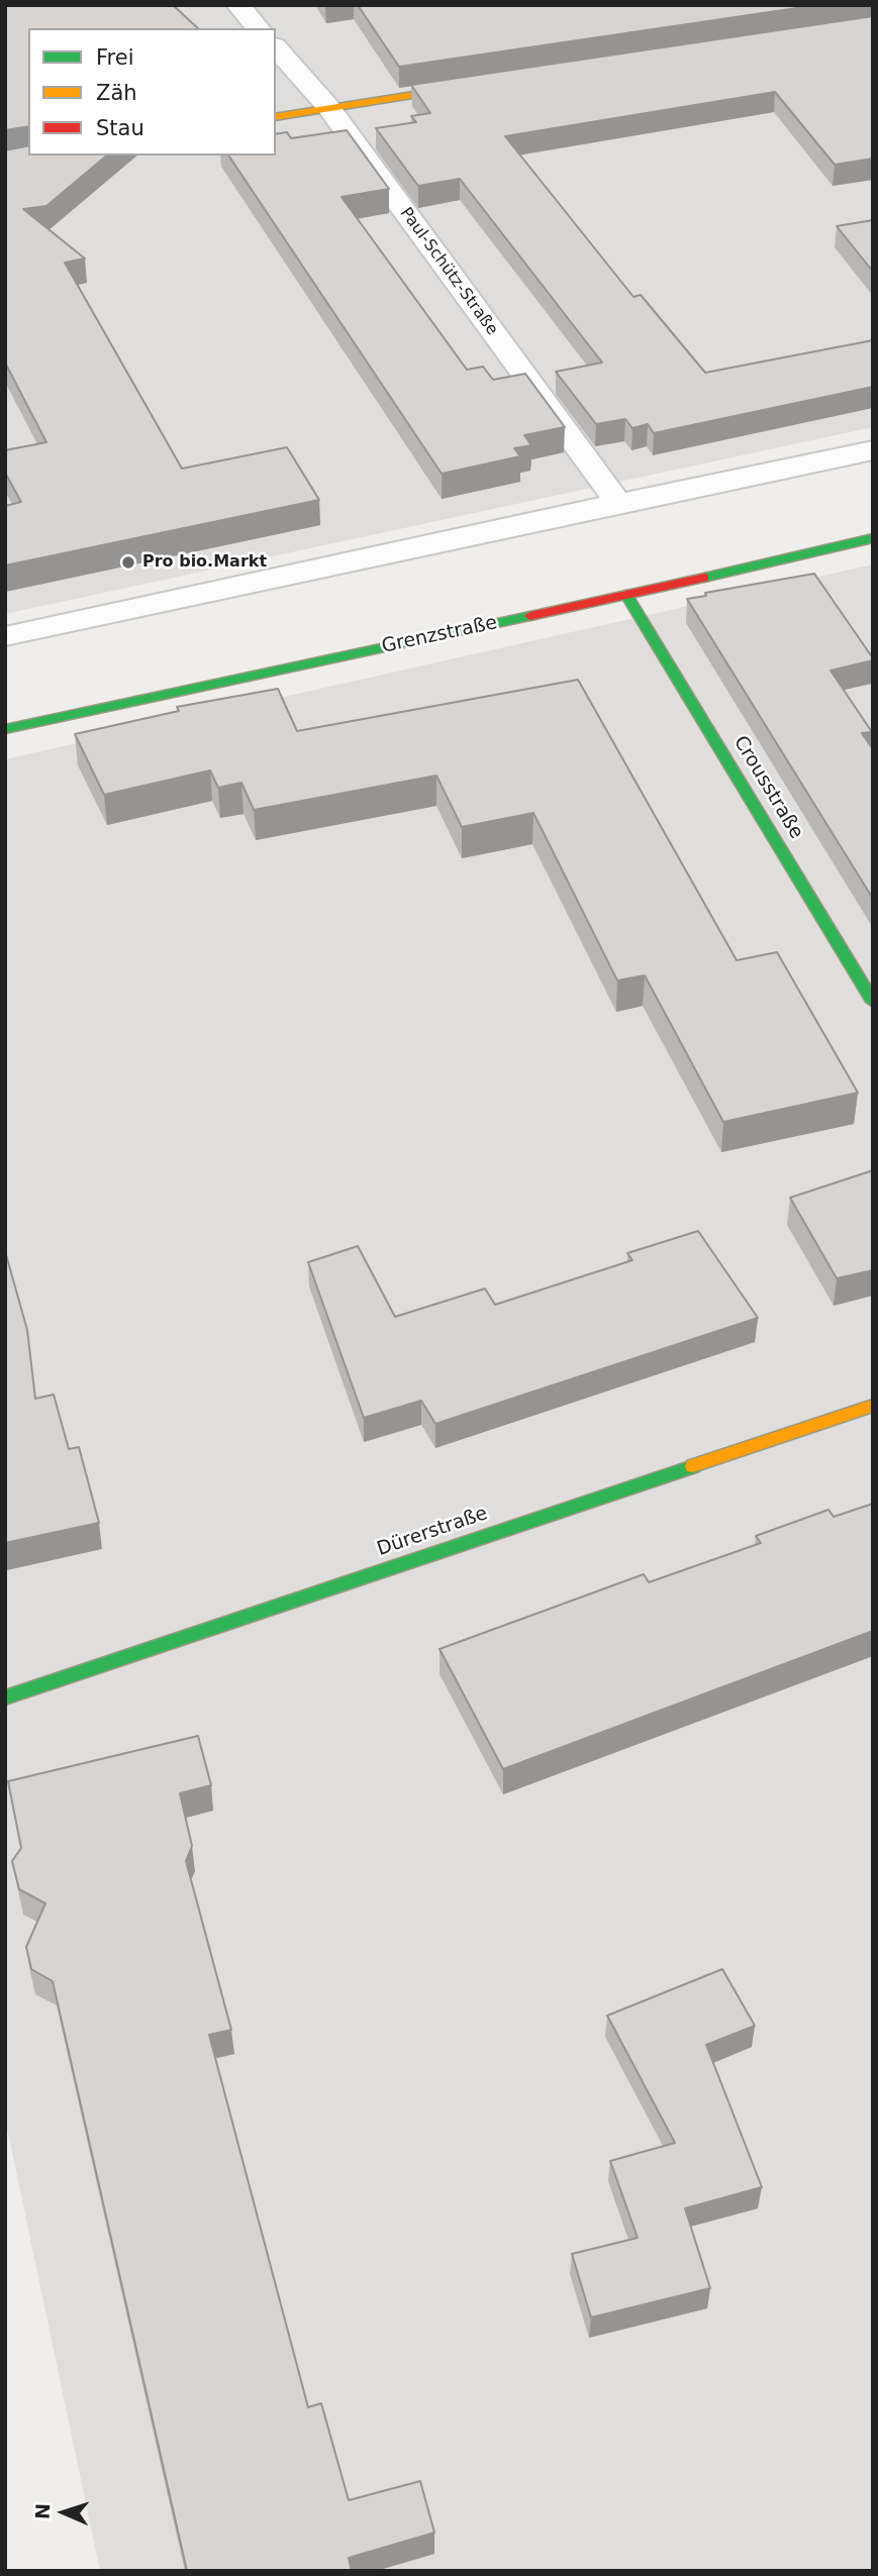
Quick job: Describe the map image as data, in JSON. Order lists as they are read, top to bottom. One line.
{"streets":{"street":["Paul-Schütz-Straße","Grenzstraße","Crousstraße","Dürerstraße"]},"crossings":[["Grenzstraße","Crousstraße"]],"places":["Pro bio.Markt"],"legend":["Frei","Zäh","Stau"],"north":"left"}
